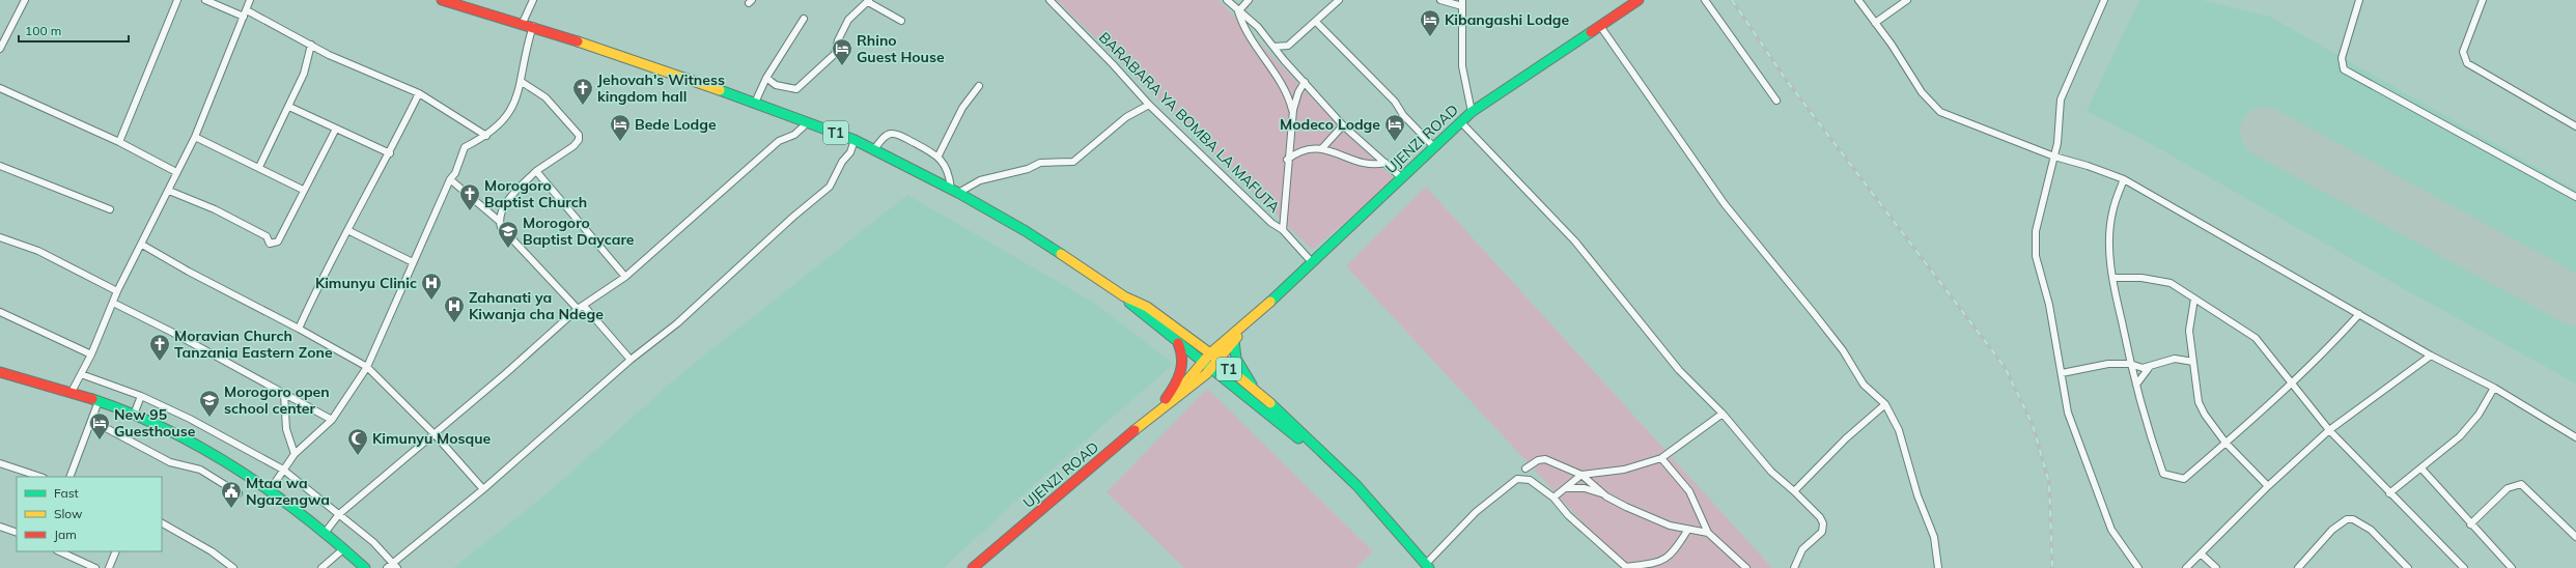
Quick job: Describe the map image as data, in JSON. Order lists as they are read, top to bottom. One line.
{"streets":{"main road":["T1","UJENZI ROAD"],"street":["BARABARA YA BOMBA LA MAFUTA"]},"crossings":[["BARABARA YA BOMBA LA MAFUTA","UJENZI ROAD"],["T1","UJENZI ROAD"]],"places":{"hotel":["Kibangashi Lodge","Rhino Guest House","Bede Lodge","Modeco Lodge","New 95 Guesthouse"],"church":["Jehovah's Witness kingdom hall","Morogoro Baptist Church","Moravian Church Tanzania Eastern Zone"],"school or university":["Morogoro Baptist Daycare","Morogoro open school center"],"hospital":["Kimunyu Clinic","Zahanati ya Kiwanja cha Ndege"],"mosque":["Kimunyu Mosque"],"public building":["Mtaa wa Ngazengwa"]},"legend":["Fast","Slow","Jam"],"scale_bar":"100 m"}
